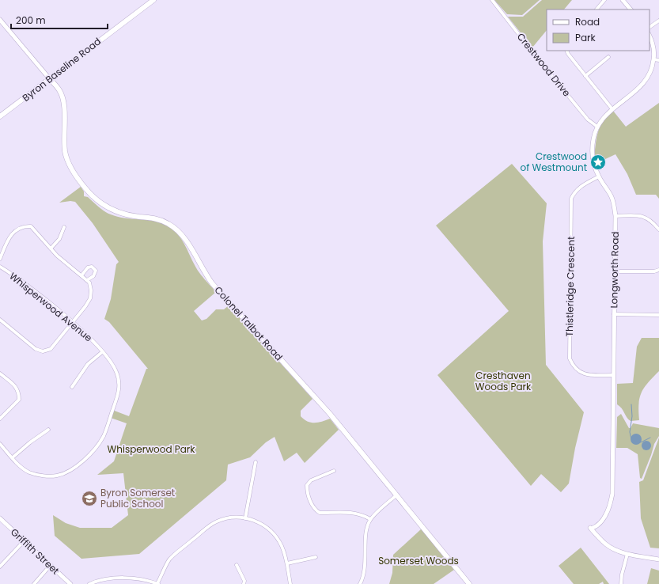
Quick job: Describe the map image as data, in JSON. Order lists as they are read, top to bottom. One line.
{"streets":{"main road":["Byron Baseline Road","Colonel Talbot Road"],"street":["Crestwood Drive","Longworth Road","Thistleridge Crescent","Whisperwood Avenue","Griffith Street"]},"crossings":[["Crestwood Drive","Longworth Road"],["Byron Baseline Road","Colonel Talbot Road"],["Longworth Road","Thistleridge Crescent"]],"parks":["Cresthaven Woods Park","Whisperwood Park","Somerset Woods"],"places":{"place":["Crestwood of Westmount"],"school or university":["Byron Somerset Public School"]},"legend":["Road","Park"],"scale_bar":"200 m"}
